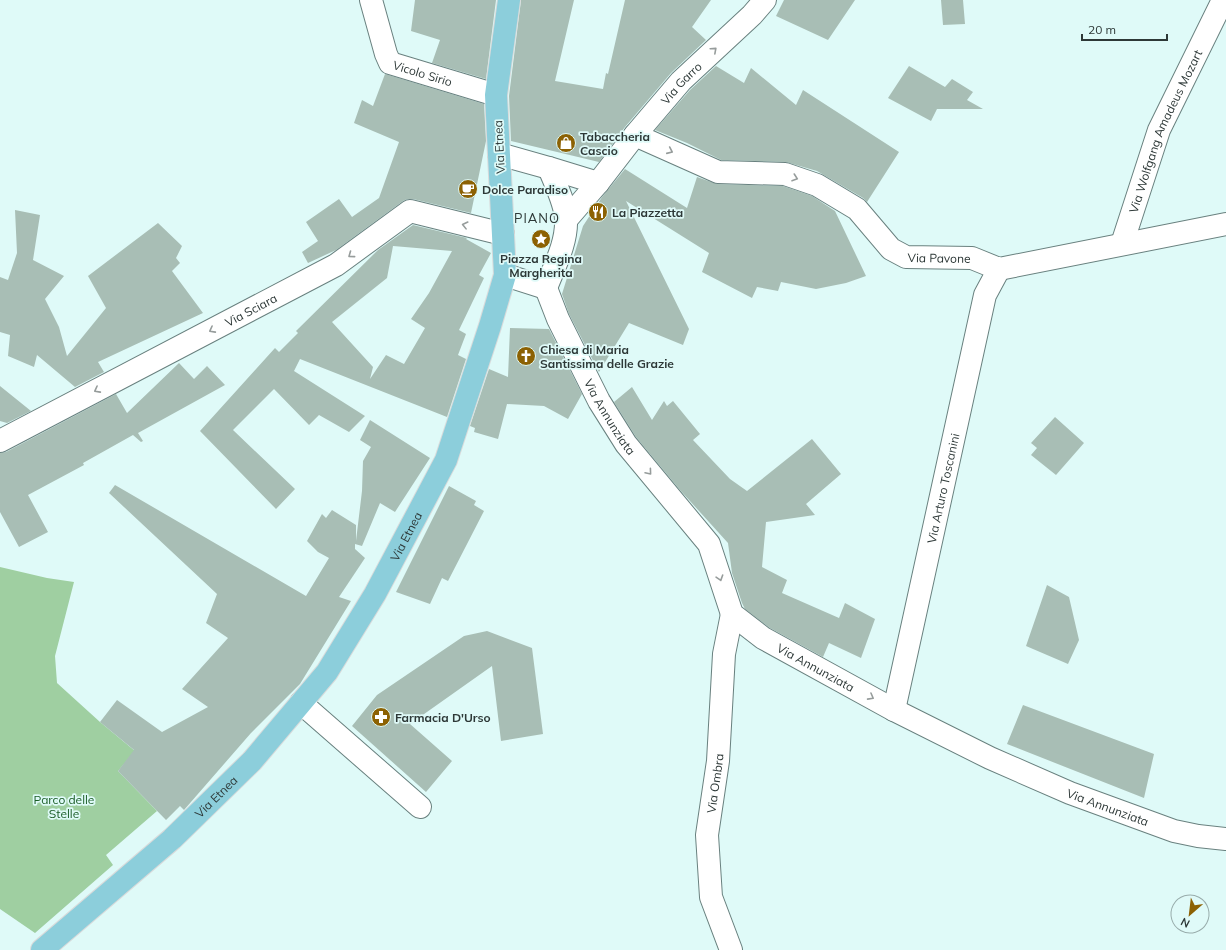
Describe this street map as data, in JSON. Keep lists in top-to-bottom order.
{
  "streets": {
    "main road": ["Via Etnea"],
    "street": [
      "Vicolo Sirio",
      "Via Garro",
      "Via Wolfgang Amadeus Mozart",
      "Via Pavone",
      "Via Sciara",
      "Via Annunziata",
      "Via Arturo Toscanini",
      "Via Ombra"
    ]
  },
  "crossings": [
    ["Vicolo Sirio", "Via Etnea"],
    ["Via Garro", "Via Pavone"],
    ["Via Etnea", "Via Sciara"],
    ["Via Pavone", "Via Arturo Toscanini"],
    ["Via Annunziata", "Via Arturo Toscanini"],
    ["Via Annunziata", "Via Ombra"]
  ],
  "one_way": [
    "Via Garro",
    "Via Pavone",
    "Via Sciara",
    "Via Annunziata"
  ],
  "districts": ["PIANO"],
  "parks": ["Parco delle Stelle"],
  "places": {
    "shop": ["Tabaccheria Cascio"],
    "cafe": ["Dolce Paradiso"],
    "restaurant": ["La Piazzetta"],
    "place": ["Piazza Regina Margherita"],
    "church": ["Chiesa di Maria Santissima delle Grazie"],
    "pharmacy": ["Farmacia D'Urso"]
  },
  "scale_bar": "20 m",
  "north": "bottom left"
}
